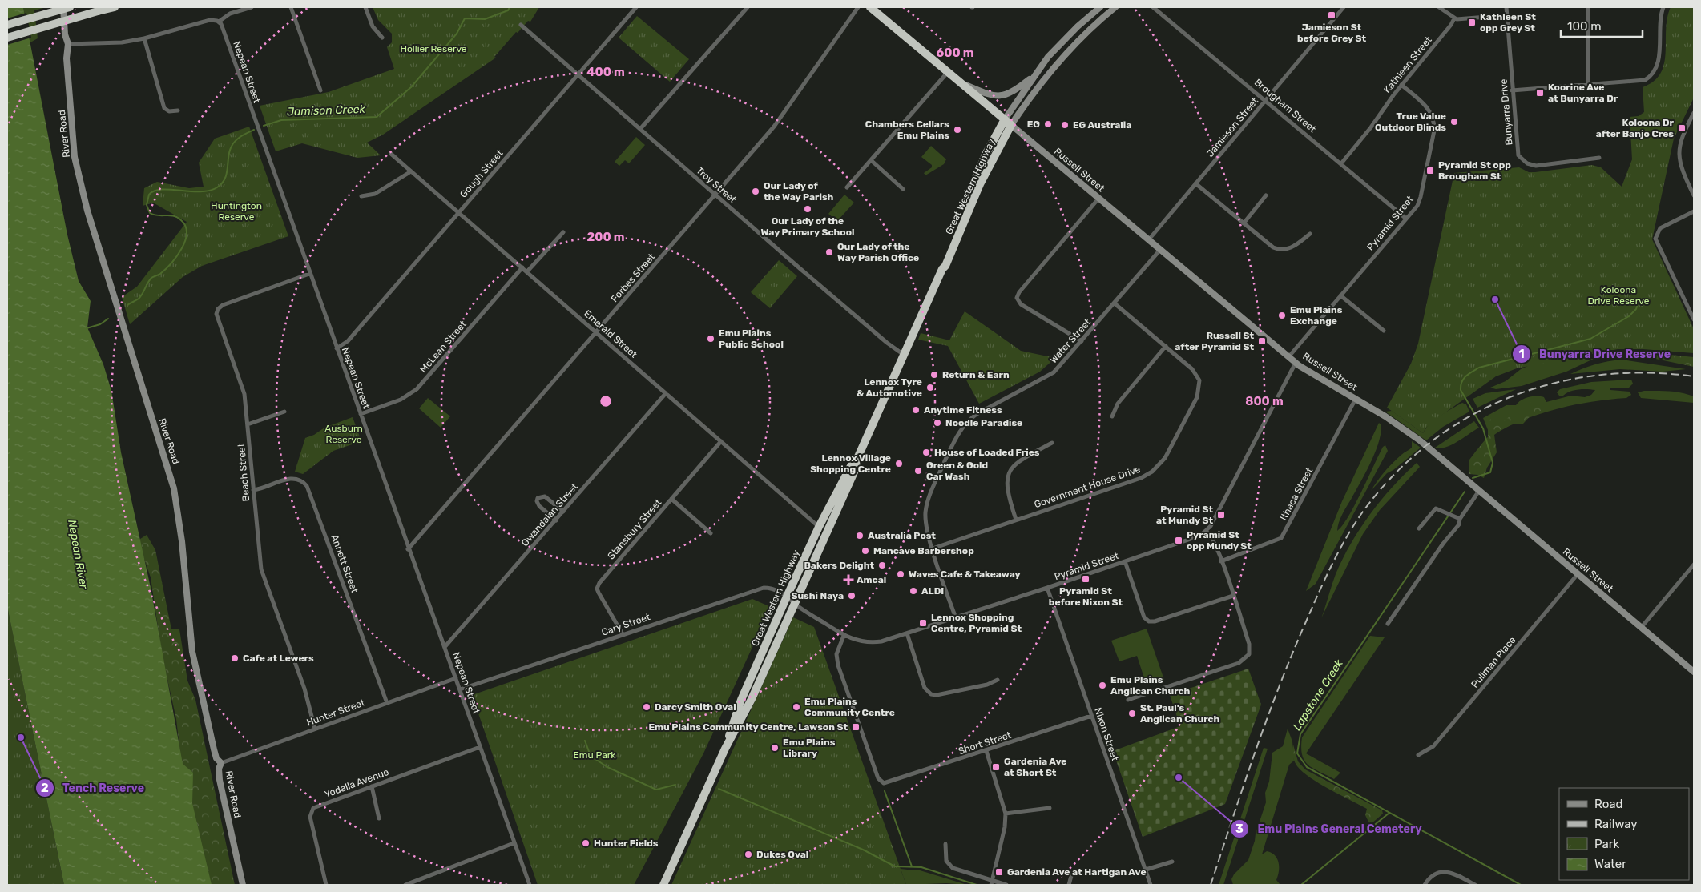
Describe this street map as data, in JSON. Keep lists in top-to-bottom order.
{
  "streets": {
    "highway": ["Russell Street", "Great Western Highway"],
    "main road": ["River Road"],
    "street": [
      "Kathleen Street",
      "Nepean Street",
      "Brougham Street",
      "Bunyarra Drive",
      "Jamieson Street",
      "Gough Street",
      "Troy Street",
      "Pyramid Street",
      "Forbes Street",
      "Emerald Street",
      "Water Street",
      "McLean Street",
      "Beach Street",
      "Government House Drive",
      "Ithaca Street",
      "Gwandalan Street",
      "Stansbury Street",
      "Annett Street",
      "Cary Street",
      "Pullman Place",
      "Hunter Street",
      "Nixon Street",
      "Short Street",
      "Yodalla Avenue"
    ]
  },
  "crossings": [
    ["Kathleen Street", "Brougham Street"],
    ["Kathleen Street", "Pyramid Street"],
    ["Nepean Street", "Gough Street"],
    ["Nepean Street", "Forbes Street"],
    ["Nepean Street", "McLean Street"],
    ["Nepean Street", "Beach Street"],
    ["Nepean Street", "Gwandalan Street"],
    ["Nepean Street", "Cary Street"],
    ["Nepean Street", "Hunter Street"],
    ["Nepean Street", "Yodalla Avenue"],
    ["Brougham Street", "Jamieson Street"],
    ["Brougham Street", "Pyramid Street"],
    ["Jamieson Street", "Russell Street"],
    ["River Road", "Hunter Street"],
    ["Russell Street", "Great Western Highway"],
    ["Russell Street", "Pyramid Street"],
    ["Russell Street", "Water Street"],
    ["Russell Street", "Ithaca Street"],
    ["Russell Street", "Pullman Place"],
    ["Gough Street", "Troy Street"],
    ["Gough Street", "Emerald Street"],
    ["Troy Street", "Great Western Highway"],
    ["Troy Street", "Forbes Street"],
    ["Great Western Highway", "Pyramid Street"],
    ["Great Western Highway", "Emerald Street"],
    ["Great Western Highway", "Cary Street"],
    ["Pyramid Street", "Water Street"],
    ["Pyramid Street", "Cary Street"],
    ["Pyramid Street", "Nixon Street"],
    ["Pyramid Street", "Short Street"],
    ["Forbes Street", "Emerald Street"],
    ["Emerald Street", "McLean Street"],
    ["Emerald Street", "Gwandalan Street"],
    ["Emerald Street", "Stansbury Street"],
    ["Water Street", "Government House Drive"],
    ["Beach Street", "Annett Street"],
    ["Beach Street", "Hunter Street"],
    ["Stansbury Street", "Cary Street"],
    ["Annett Street", "Hunter Street"],
    ["Nixon Street", "Short Street"]
  ],
  "water": ["Jamison Creek", "Nepean River", "Lapstone Creek"],
  "parks": [
    "Hollier Reserve",
    "Huntington Reserve",
    "Koloona Drive Reserve",
    "Ausburn Reserve",
    "Emu Park"
  ],
  "places": {
    "transit": [
      "Jamieson St before Grey St",
      "Kathleen St opp Grey St",
      "Koorine Ave at Bunyarra Dr",
      "Koloona Dr after Banjo Cres",
      "Pyramid St opp Brougham St",
      "Russell St after Pyramid St",
      "Pyramid St at Mundy St",
      "Pyramid St opp Mundy St",
      "Pyramid St before Nixon St",
      "Lennox Shopping Centre, Pyramid St",
      "Emu Plains Community Centre, Lawson St",
      "Gardenia Ave at Short St",
      "Gardenia Ave at Hartigan Ave"
    ],
    "other": [
      "True Value Outdoor Blinds",
      "EG",
      "EG Australia",
      "Chambers Cellars Emu Plains",
      "Our Lady of the Way Parish",
      "Our Lady of the Way Primary School",
      "Our Lady of the Way Parish Office",
      "Bunyarra Drive Reserve",
      "Emu Plains Exchange",
      "Emu Plains Public School",
      "Return & Earn",
      "Lennox Tyre & Automotive",
      "Anytime Fitness",
      "Noodle Paradise",
      "House of Loaded Fries",
      "Lennox Village Shopping Centre",
      "Green & Gold Car Wash",
      "Australia Post",
      "Mancave Barbershop",
      "Bakers Delight",
      "Waves Cafe & Takeaway",
      "ALDI",
      "Sushi Naya",
      "Cafe at Lewers",
      "Emu Plains Anglican Church",
      "Darcy Smith Oval",
      "Emu Plains Community Centre",
      "St. Paul's Anglican Church",
      "Tench Reserve",
      "Emu Plains Library",
      "Emu Plains General Cemetery",
      "Hunter Fields",
      "Dukes Oval"
    ],
    "health": ["Amcal"]
  },
  "legend": [
    "Road",
    "Railway",
    "Park",
    "Water"
  ],
  "scale_bar": "100 m",
  "rings": [
    "600 m",
    "400 m",
    "200 m",
    "800 m"
  ]
}
